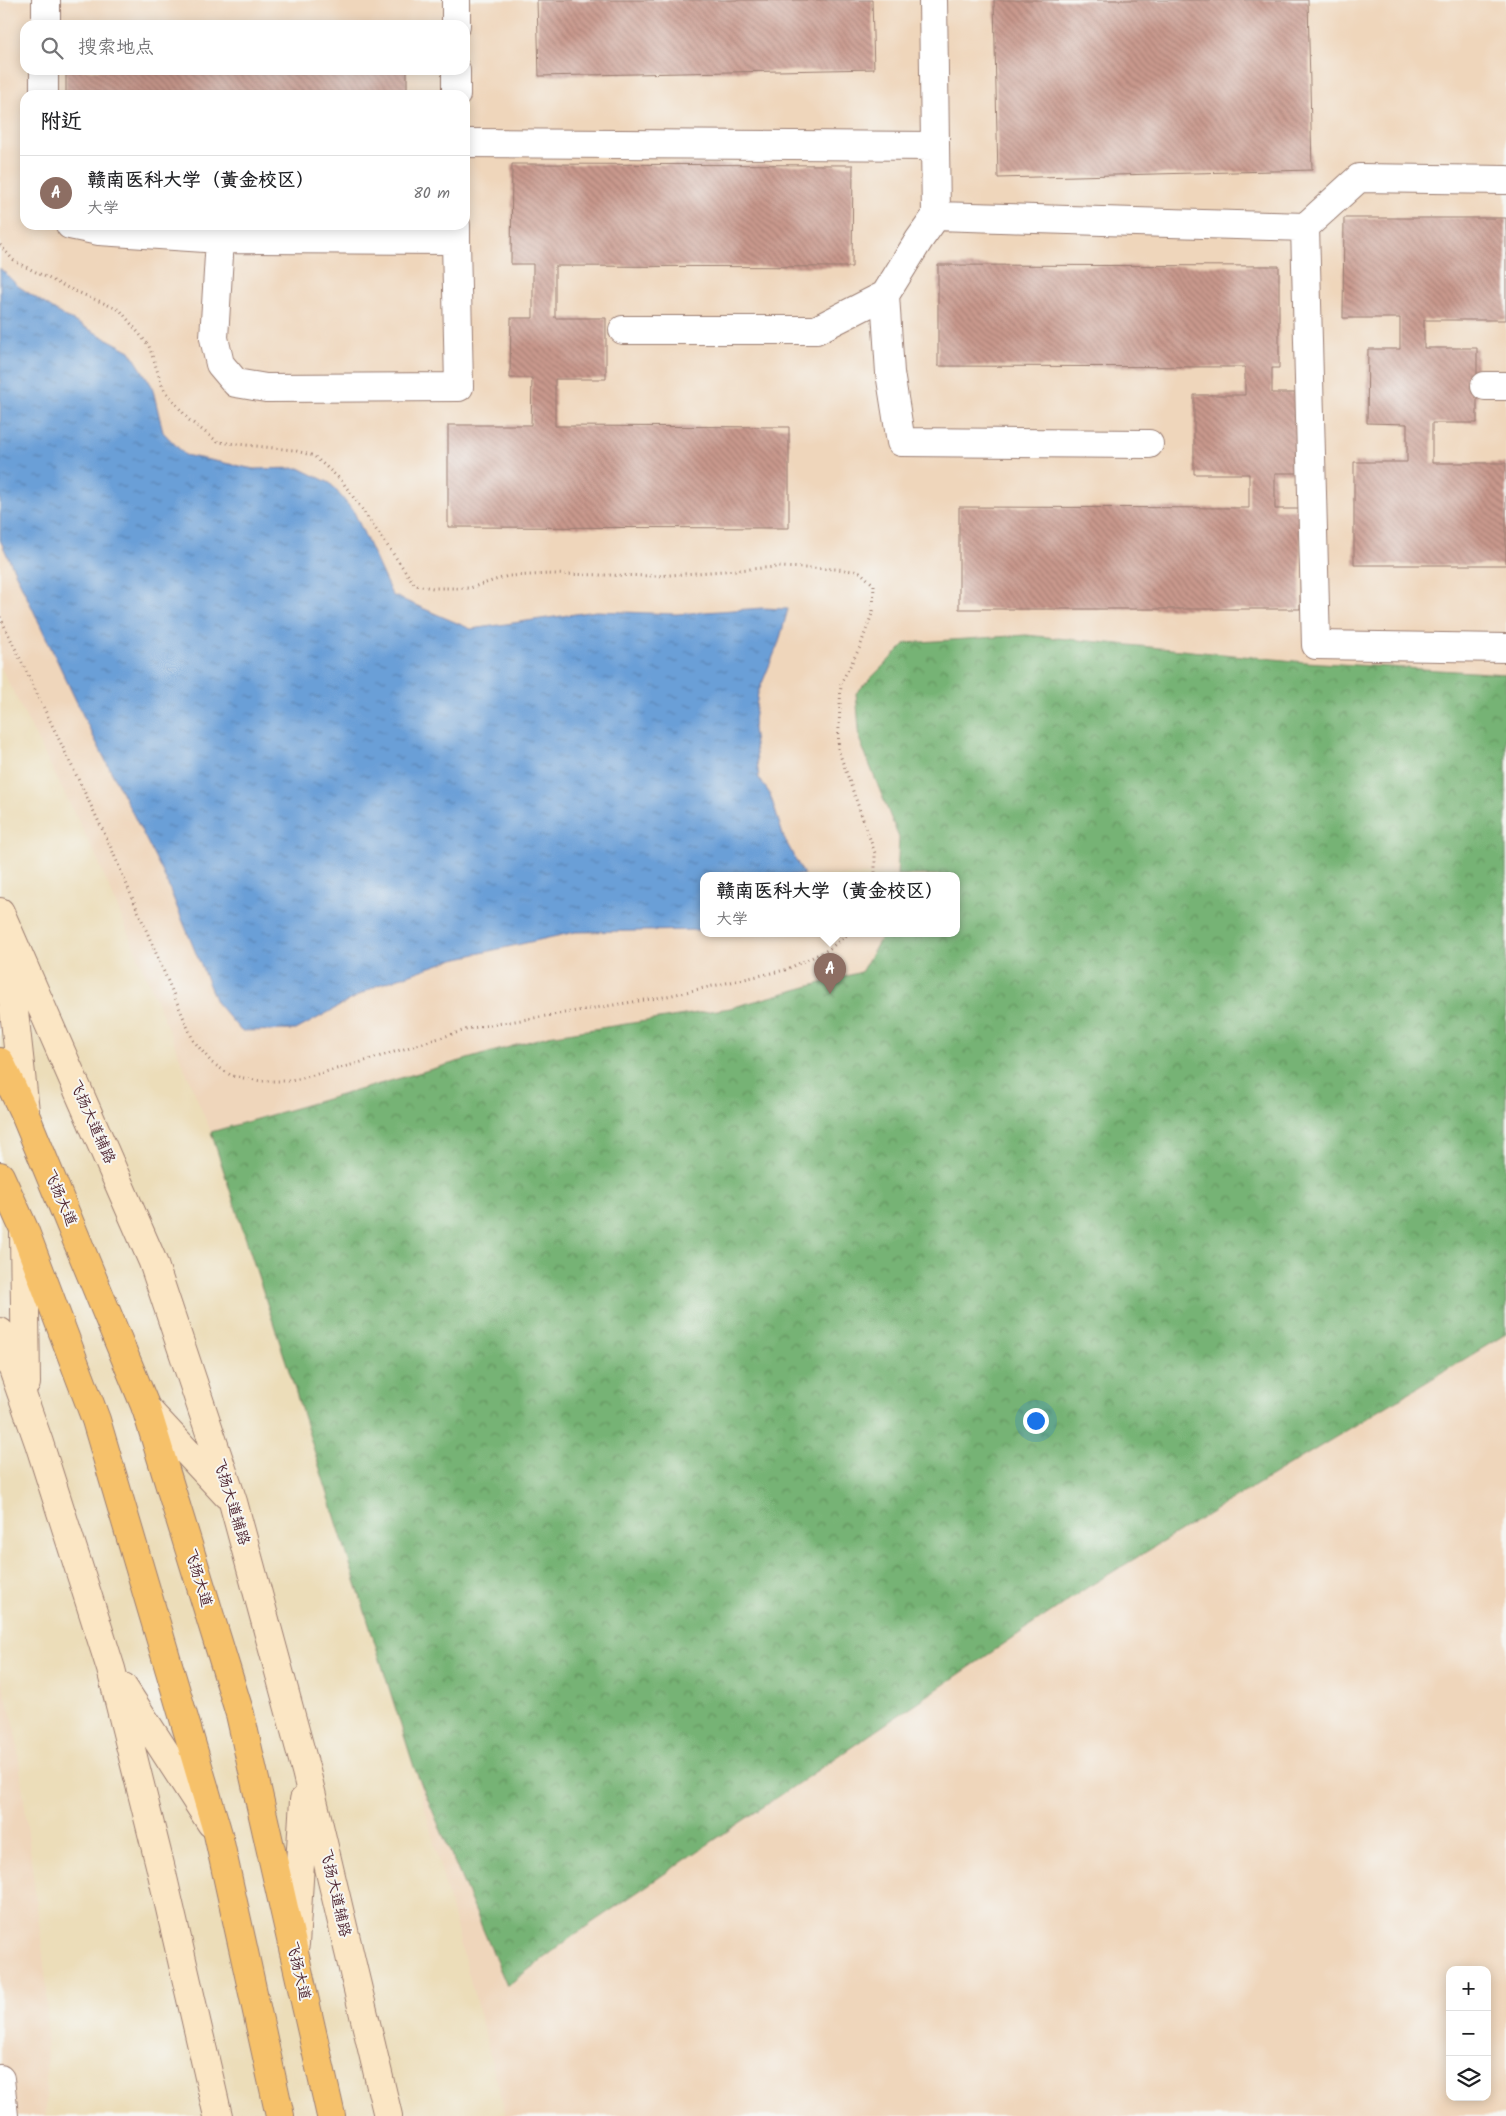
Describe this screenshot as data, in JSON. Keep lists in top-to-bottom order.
{
  "streets": {
    "main road": ["飞扬大道"],
    "street": ["飞扬大道辅路"]
  },
  "page": {
    "search": "搜索地点",
    "heading": "附近",
    "list": [
      {
        "mark": "A",
        "name": "赣南医科大学（黄金校区）",
        "note": "大学",
        "value": "80 m"
      }
    ],
    "popup": ["赣南医科大学（黄金校区）", "大学"],
    "pins": "A",
    "map_buttons": ["+", "−"]
  }
}
